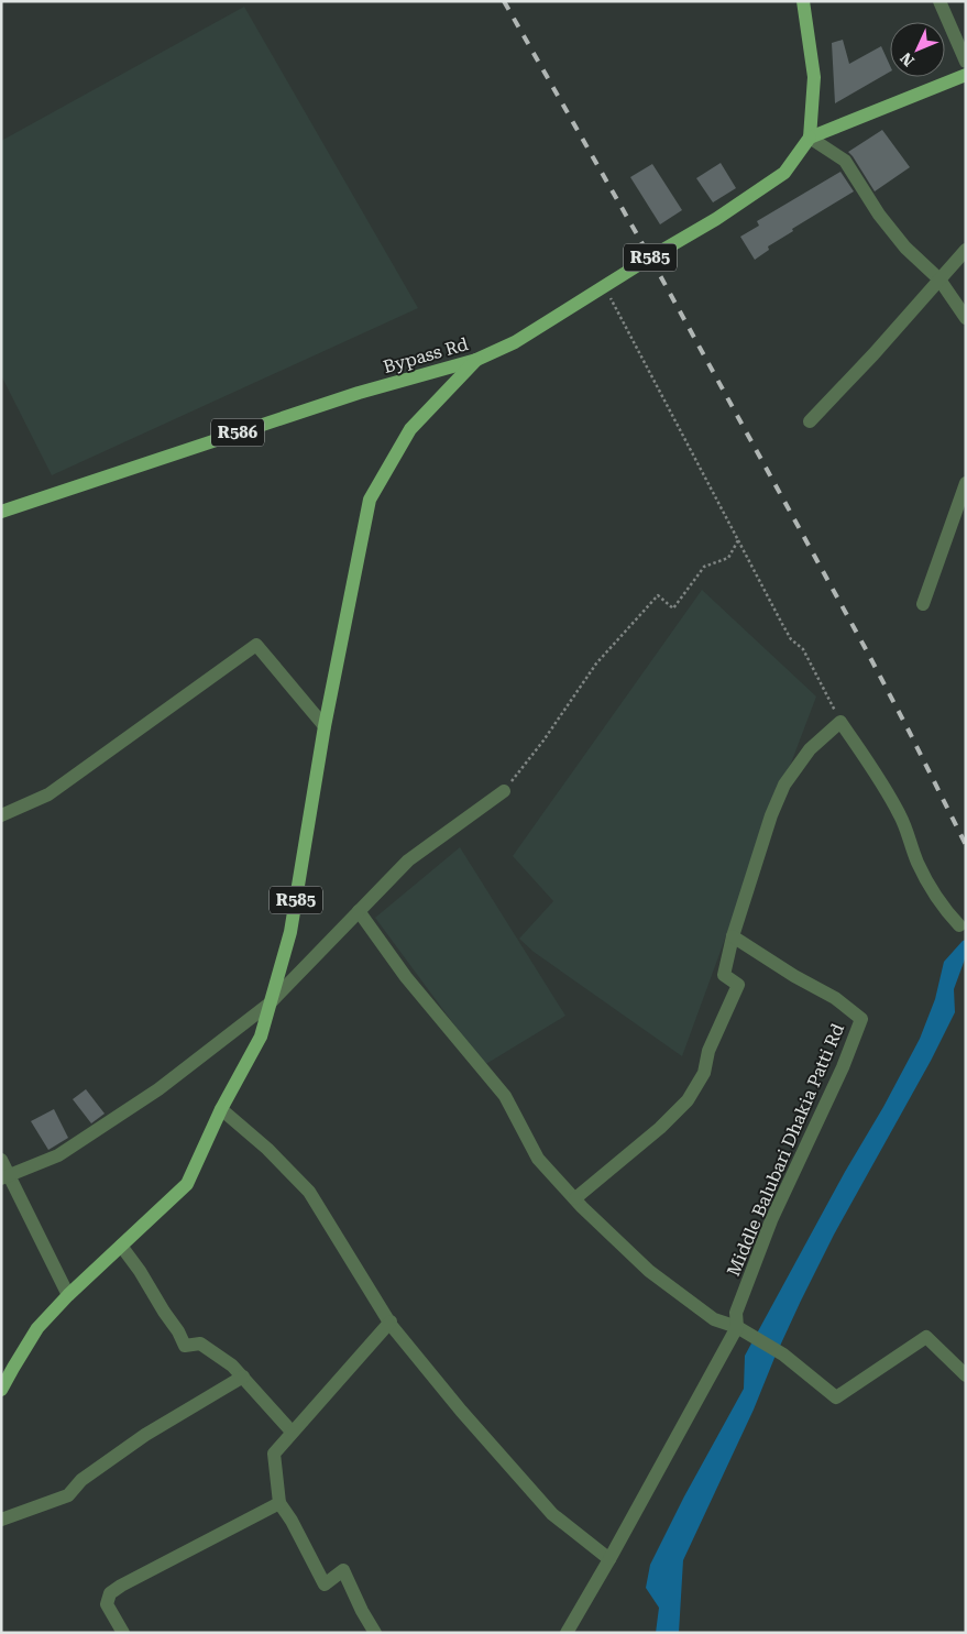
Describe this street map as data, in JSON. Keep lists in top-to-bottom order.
{
  "streets": {
    "main road": ["R585", "Bypass Rd", "R586"],
    "street": ["Middle Balubari Dhakia Patti Rd"]
  },
  "crossings": [
    ["R585", "Bypass Rd"]
  ],
  "north": "bottom left"
}
